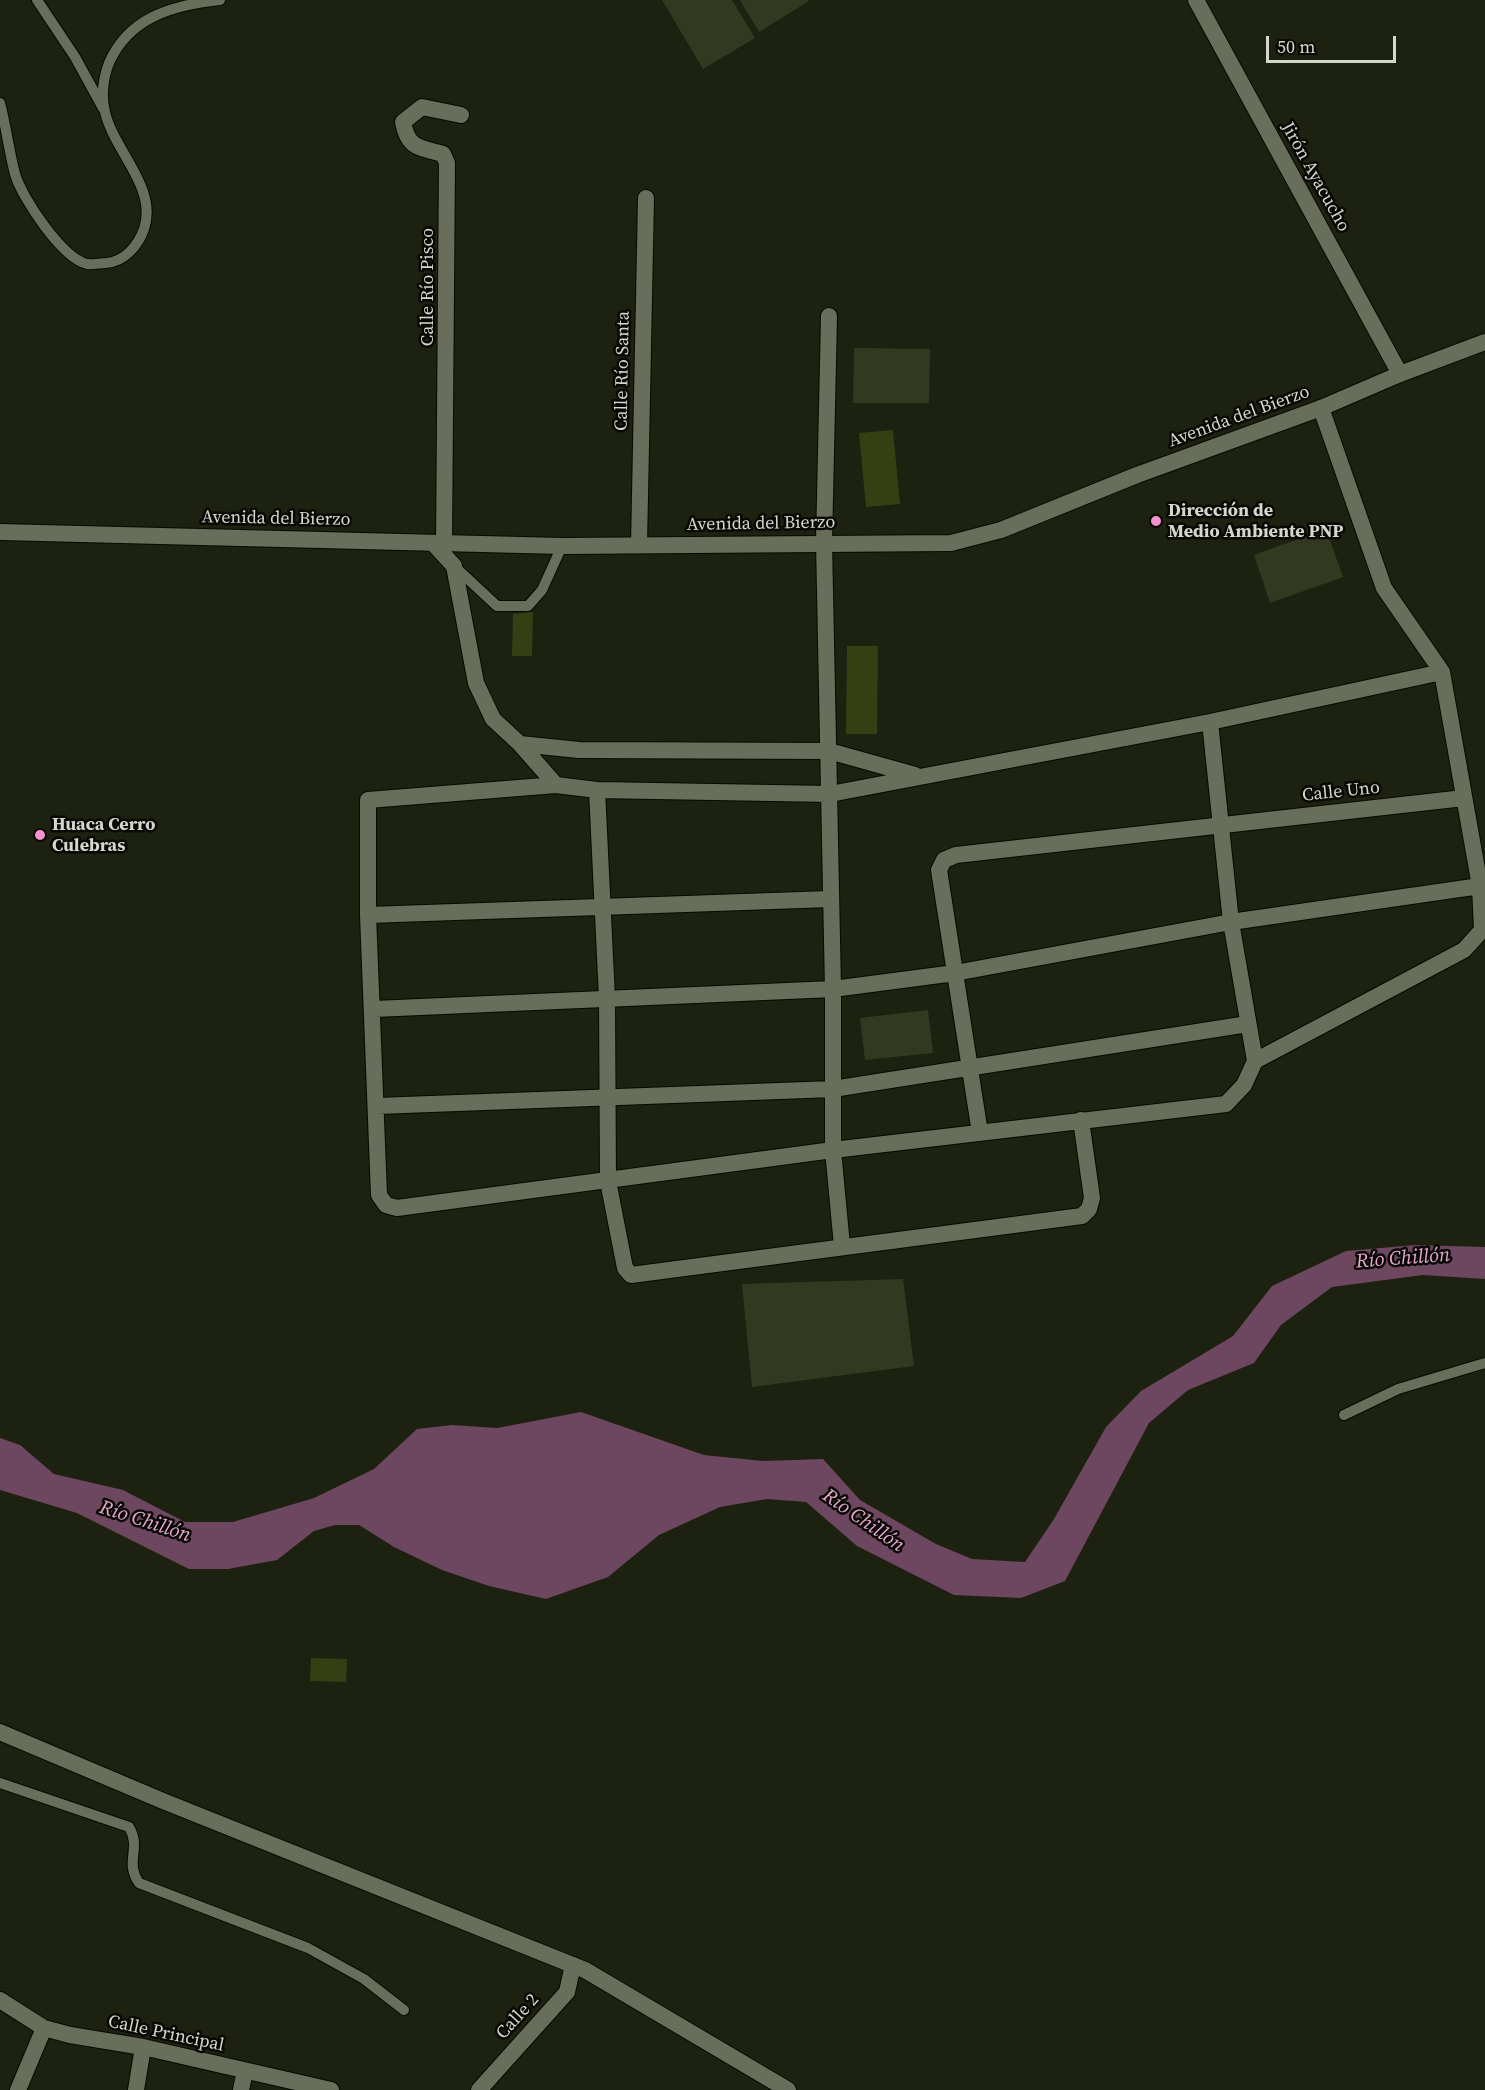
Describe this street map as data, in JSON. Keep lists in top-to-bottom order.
{
  "streets": {
    "street": [
      "Jirón Ayacucho",
      "Calle Río Pisco",
      "Calle Río Santa",
      "Avenida del Bierzo",
      "Calle Uno",
      "Calle 2",
      "Calle Principal"
    ]
  },
  "crossings": [
    ["Jirón Ayacucho", "Avenida del Bierzo"],
    ["Calle Río Pisco", "Avenida del Bierzo"],
    ["Calle Río Santa", "Avenida del Bierzo"]
  ],
  "water": ["Río Chillón"],
  "places": ["Dirección de Medio Ambiente PNP", "Huaca Cerro Culebras"],
  "scale_bar": "50 m"
}
